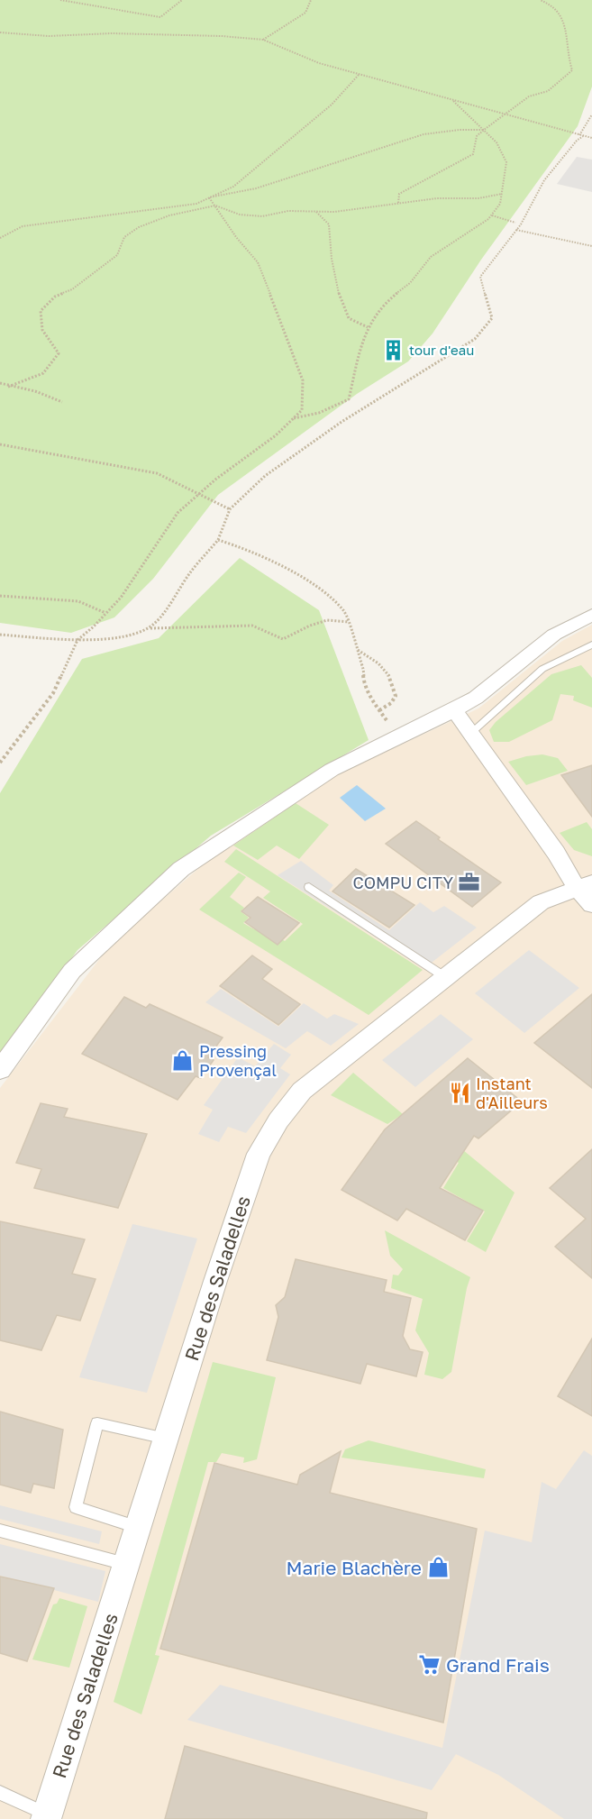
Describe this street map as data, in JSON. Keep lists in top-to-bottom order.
{
  "streets": {
    "street": ["Rue des Saladelles"]
  },
  "places": {
    "building": ["tour d'eau"],
    "office": ["COMPU CITY"],
    "shop": ["Pressing Provençal", "Marie Blachère"],
    "restaurant": ["Instant d'Ailleurs"],
    "supermarket": ["Grand Frais"]
  }
}
